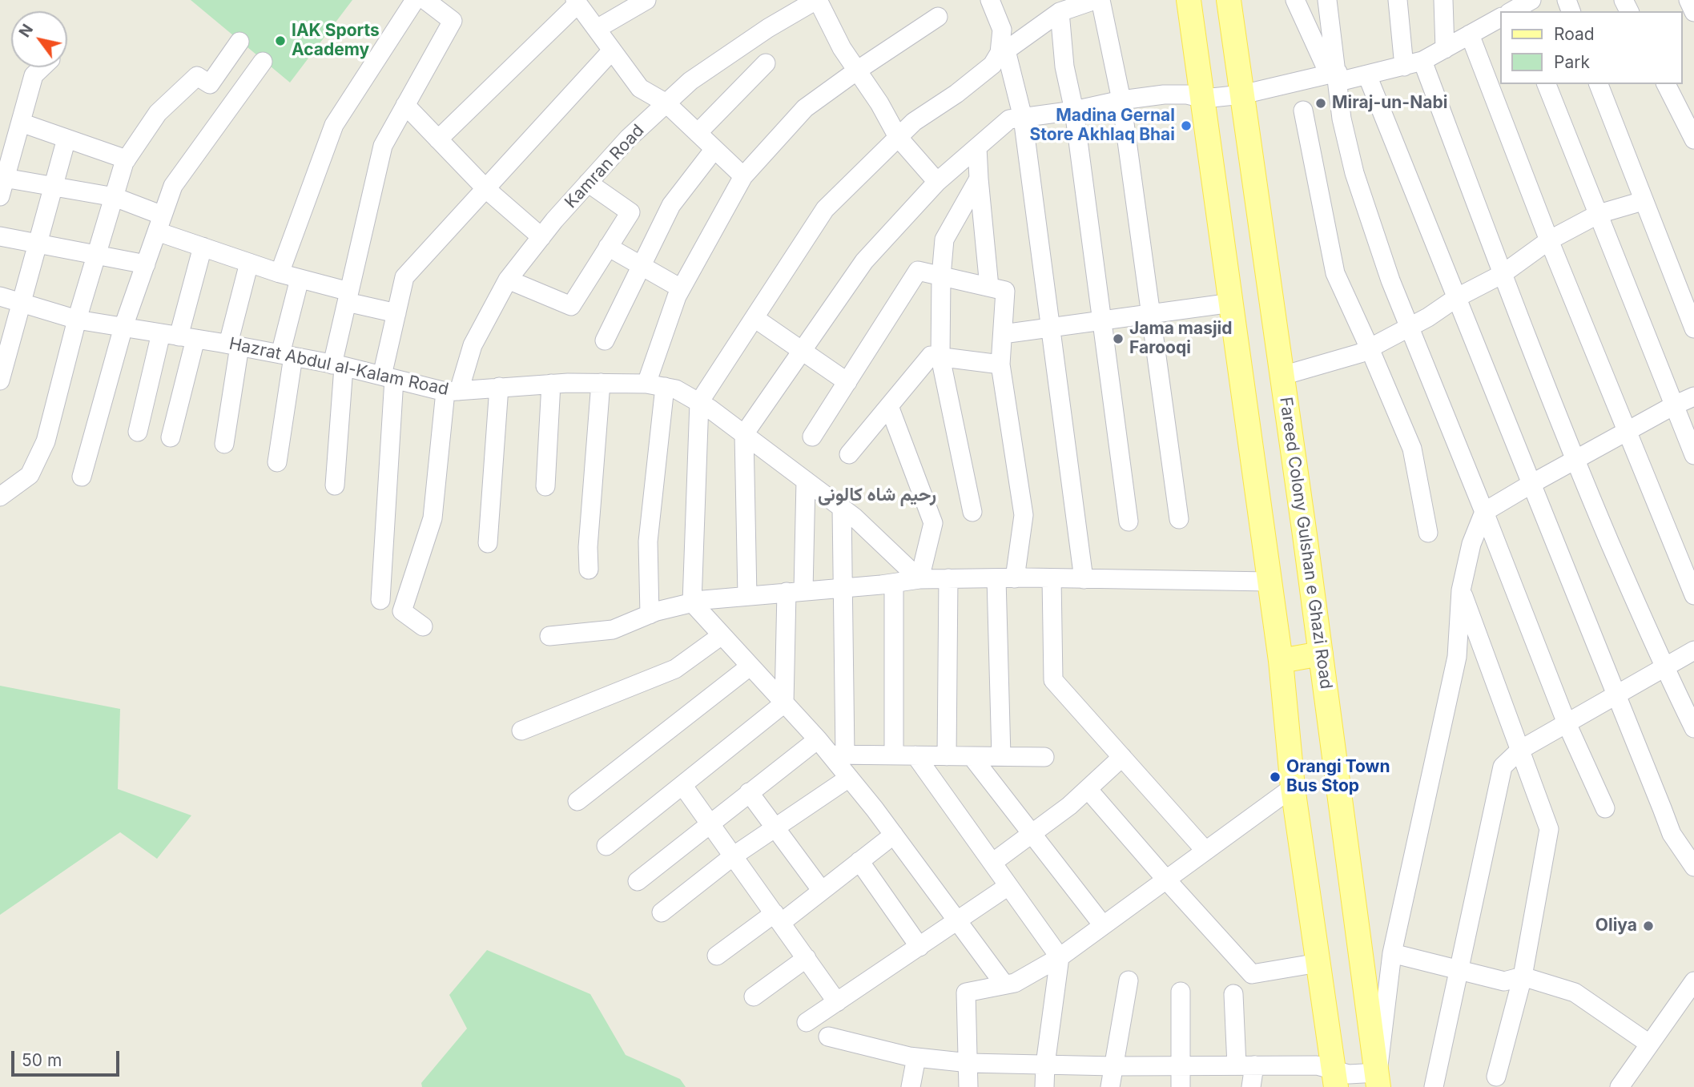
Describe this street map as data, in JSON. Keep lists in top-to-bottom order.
{
  "streets": {
    "main road": ["Fareed Colony Gulshan e Ghazi Road"],
    "street": ["Kamran Road", "Hazrat Abdul al-Kalam Road"]
  },
  "crossings": [
    ["Kamran Road", "Hazrat Abdul al-Kalam Road"]
  ],
  "districts": ["رحیم شاہ کالونی"],
  "places": [
    "IAK Sports Academy",
    "Miraj-un-Nabi",
    "Madina Gernal Store Akhlaq Bhai",
    "Jama masjid Farooqi",
    "Orangi Town Bus Stop",
    "Oliya"
  ],
  "legend": ["Road", "Park"],
  "scale_bar": "50 m",
  "north": "top left"
}
